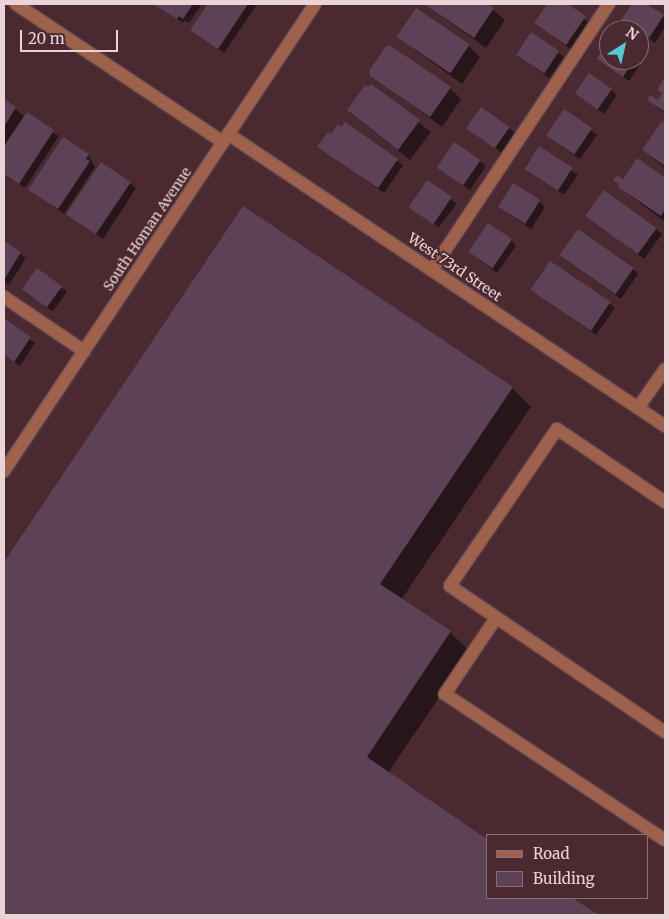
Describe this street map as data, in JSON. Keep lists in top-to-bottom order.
{
  "streets": {
    "street": ["South Homan Avenue", "West 73rd Street"]
  },
  "crossings": [
    ["South Homan Avenue", "West 73rd Street"]
  ],
  "legend": ["Road", "Building"],
  "scale_bar": "20 m",
  "north": "top right"
}
